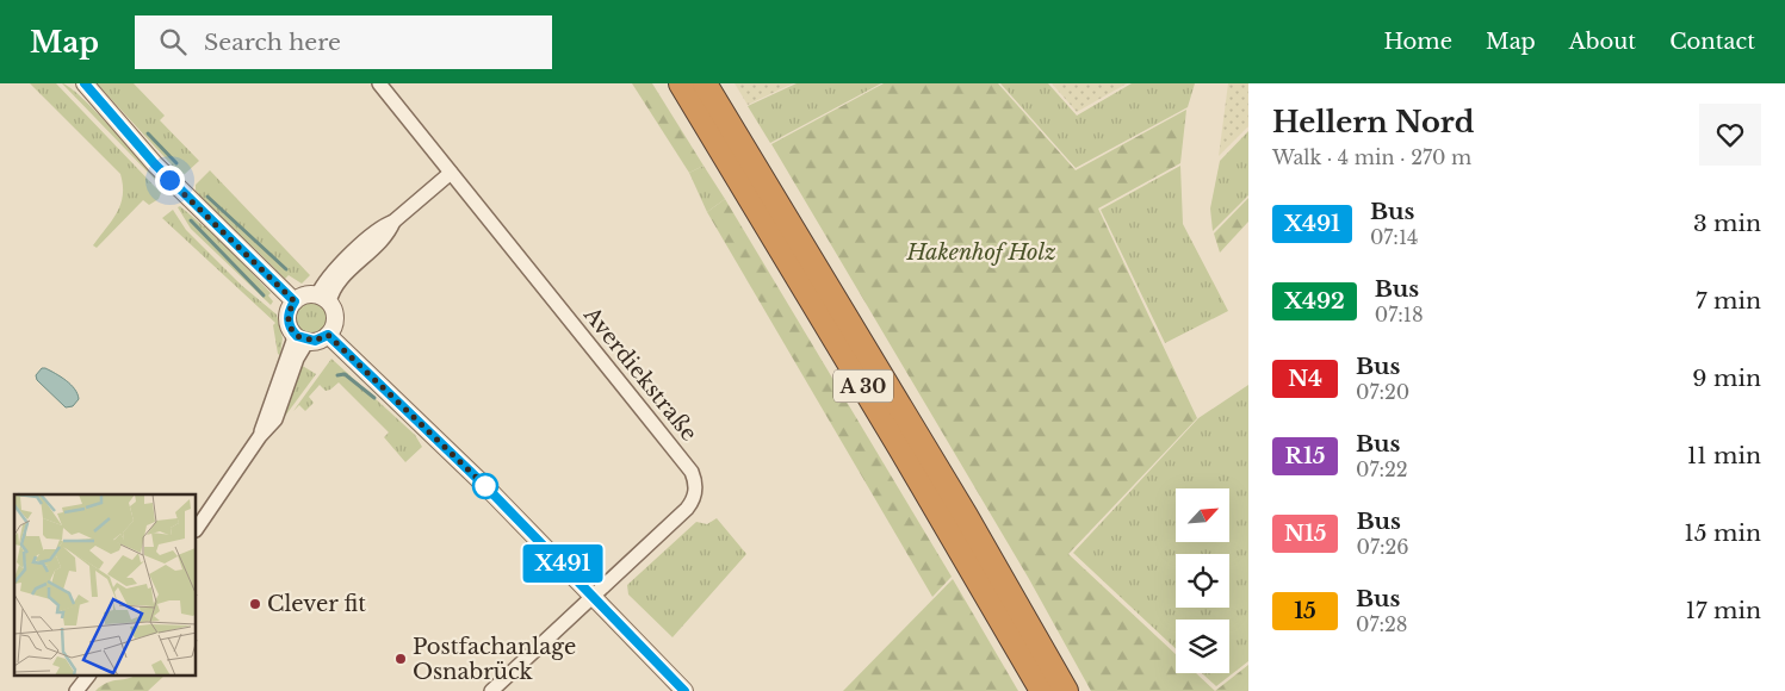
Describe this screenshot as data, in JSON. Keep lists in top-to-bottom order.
{
  "streets": {
    "highway": ["A 30"],
    "street": ["Averdiekstraße"]
  },
  "parks": ["Hakenhof Holz"],
  "places": ["Clever fit", "Postfachanlage Osnabrück"],
  "lines": ["bus line X491"],
  "north": "top right",
  "page": {
    "header": "Map",
    "search": "Search here",
    "nav": [
      "Home",
      "Map",
      "About",
      "Contact"
    ],
    "on_map": "X491",
    "heading": ["Hellern Nord", "Walk · 4 min · 270 m"],
    "list": [
      {
        "mark": "X491",
        "name": "Bus",
        "note": "07:14",
        "value": "3 min"
      },
      {
        "mark": "X492",
        "name": "Bus",
        "note": "07:18",
        "value": "7 min"
      },
      {
        "mark": "N4",
        "name": "Bus",
        "note": "07:20",
        "value": "9 min"
      },
      {
        "mark": "R15",
        "name": "Bus",
        "note": "07:22",
        "value": "11 min"
      },
      {
        "mark": "N15",
        "name": "Bus",
        "note": "07:26",
        "value": "15 min"
      },
      {
        "mark": "15",
        "name": "Bus",
        "note": "07:28",
        "value": "17 min"
      }
    ]
  }
}
